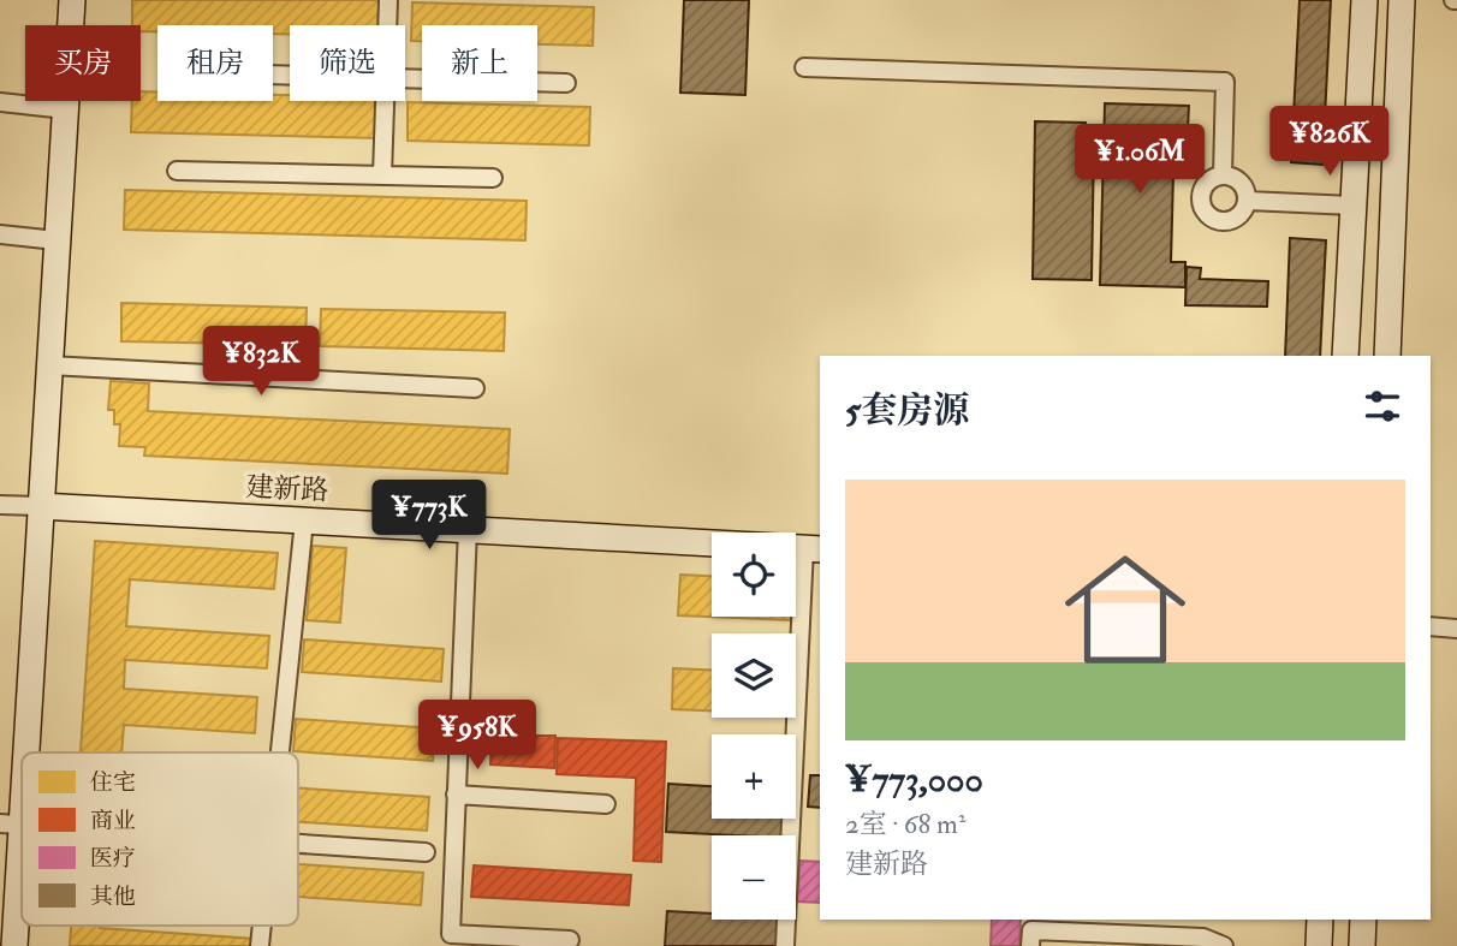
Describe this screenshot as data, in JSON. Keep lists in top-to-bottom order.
{
  "streets": {
    "street": ["建新路"]
  },
  "legend": [
    "住宅",
    "商业",
    "医疗",
    "其他"
  ],
  "page": {
    "chip": [
      "买房",
      "租房",
      "筛选",
      "新上"
    ],
    "price": [
      "¥826K",
      "¥1.06M",
      "¥832K",
      "¥773K",
      "¥958K"
    ],
    "heading": "5套房源",
    "list": [
      {
        "name": "¥773,000",
        "note": "2室 · 68 m² · 建新路"
      }
    ],
    "map_buttons": ["+", "−"]
  }
}
